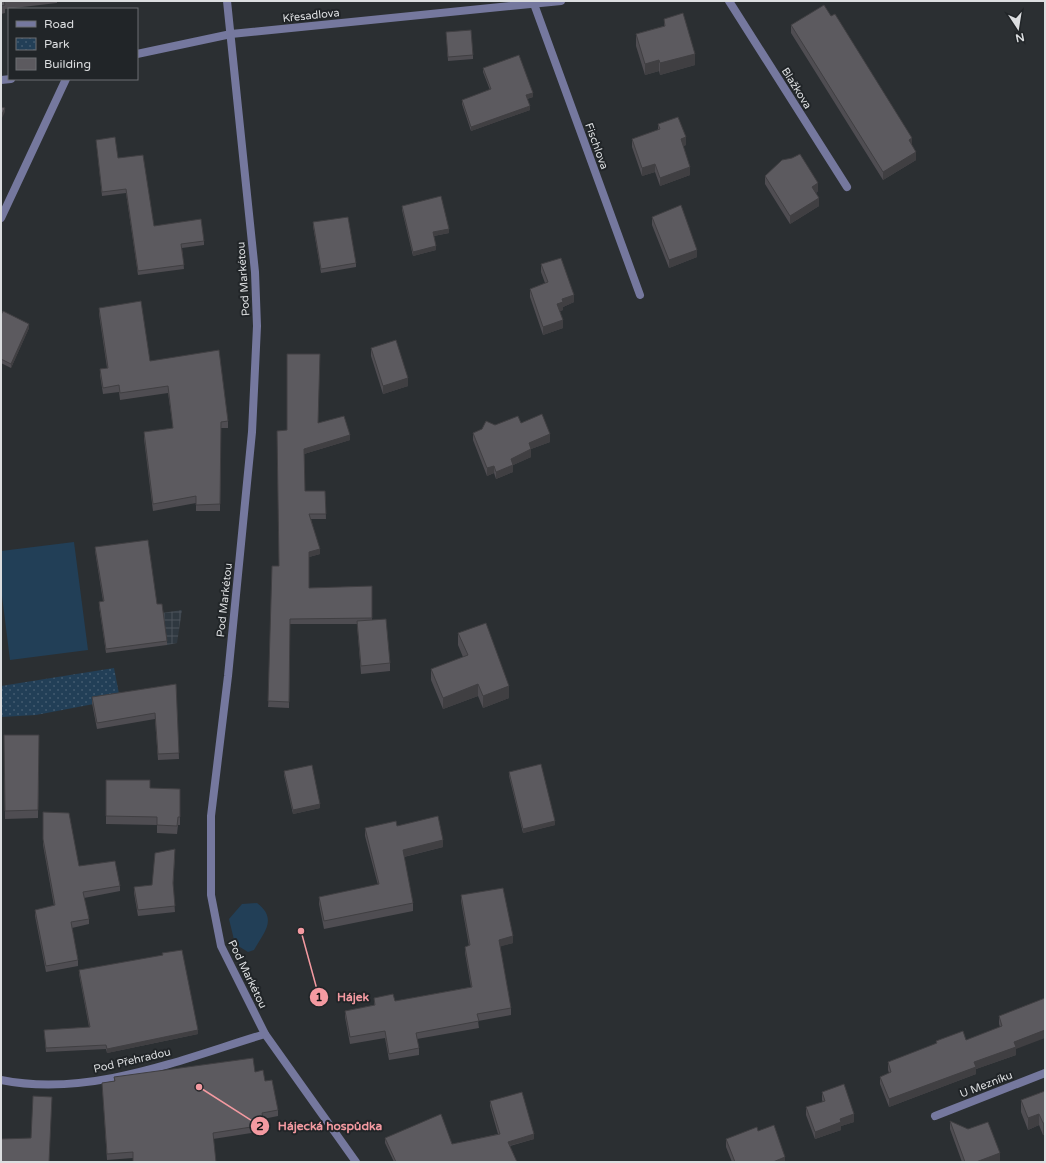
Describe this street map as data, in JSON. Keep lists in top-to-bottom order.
{
  "streets": {
    "street": [
      "Křesadlova",
      "Blažkova",
      "Fischlova",
      "Pod Markétou",
      "Pod Přehradou",
      "U Mezníku"
    ]
  },
  "crossings": [
    ["Křesadlova", "Fischlova"],
    ["Křesadlova", "Pod Markétou"],
    ["Pod Markétou", "Pod Přehradou"]
  ],
  "places": ["Hájek", "Hájecká hospůdka"],
  "legend": ["Road", "Park", "Building"],
  "north": "bottom"
}
